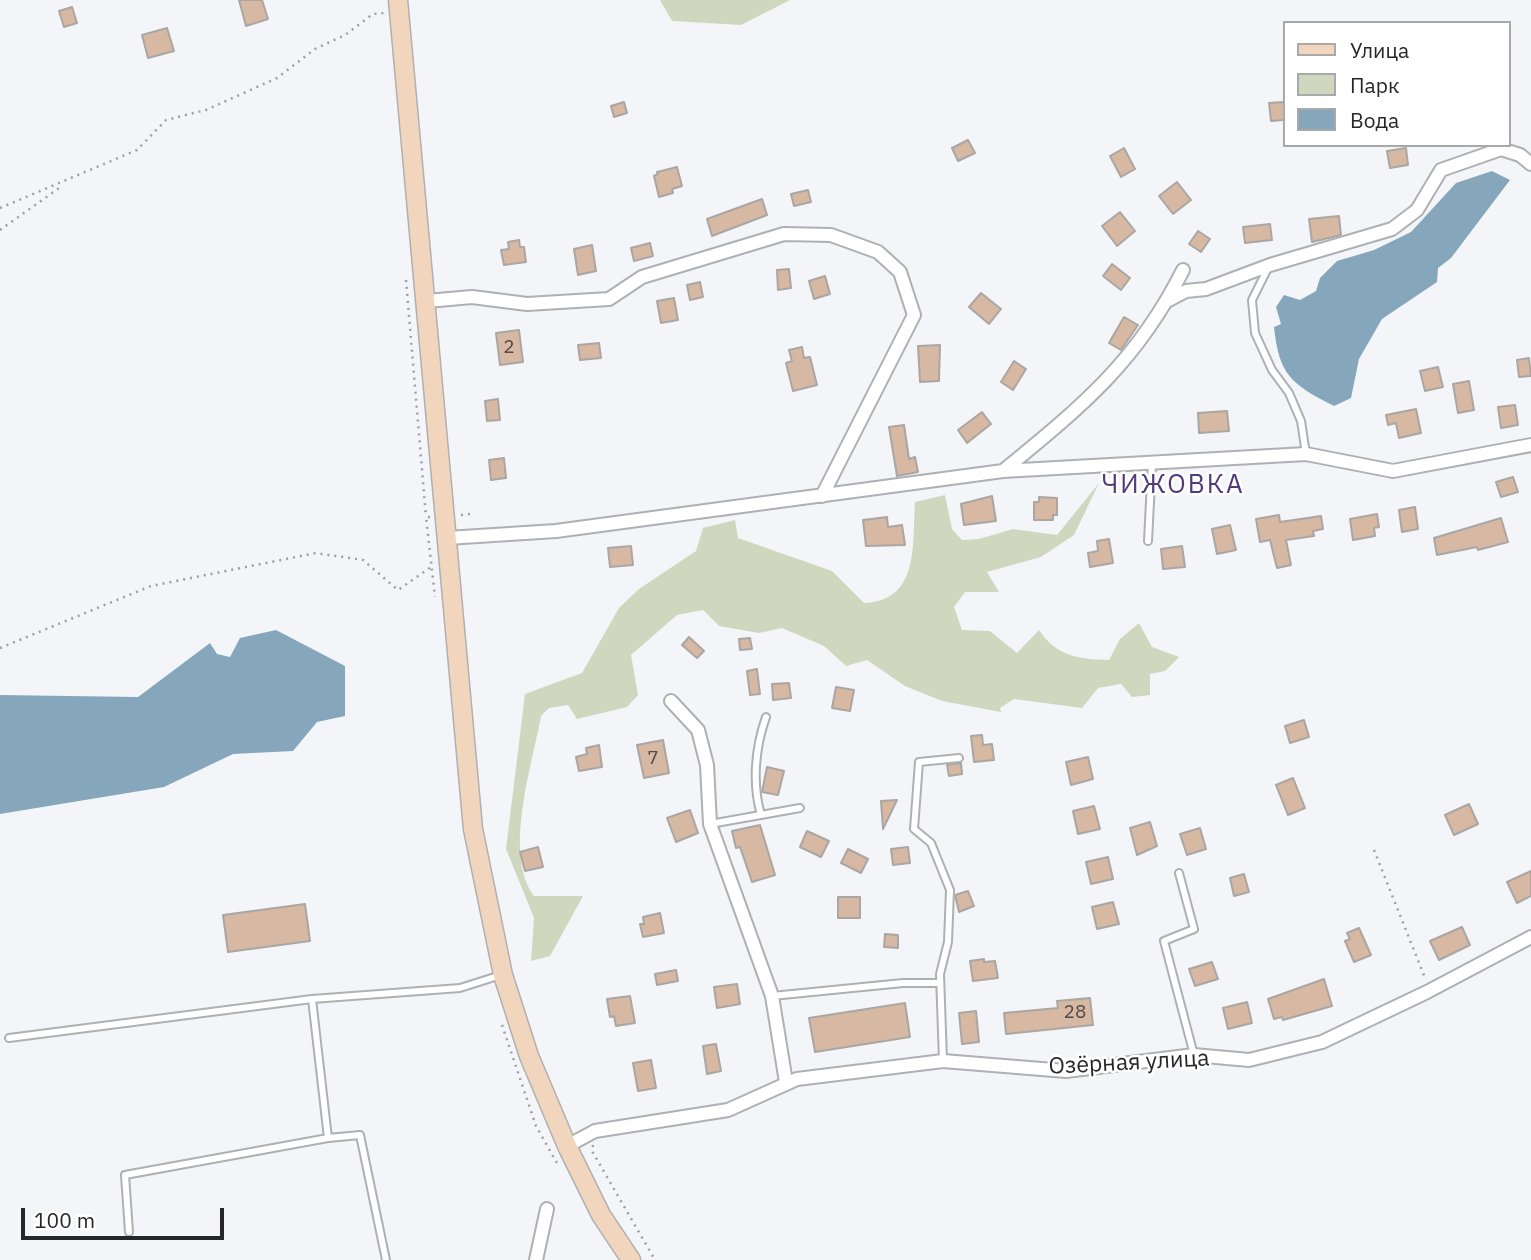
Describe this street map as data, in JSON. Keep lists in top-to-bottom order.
{
  "streets": {
    "street": ["Озёрная улица"]
  },
  "districts": ["ЧИЖОВКА"],
  "house_numbers": ["2", "7", "28"],
  "legend": ["Улица", "Парк", "Вода"],
  "scale_bar": "100 m"
}
